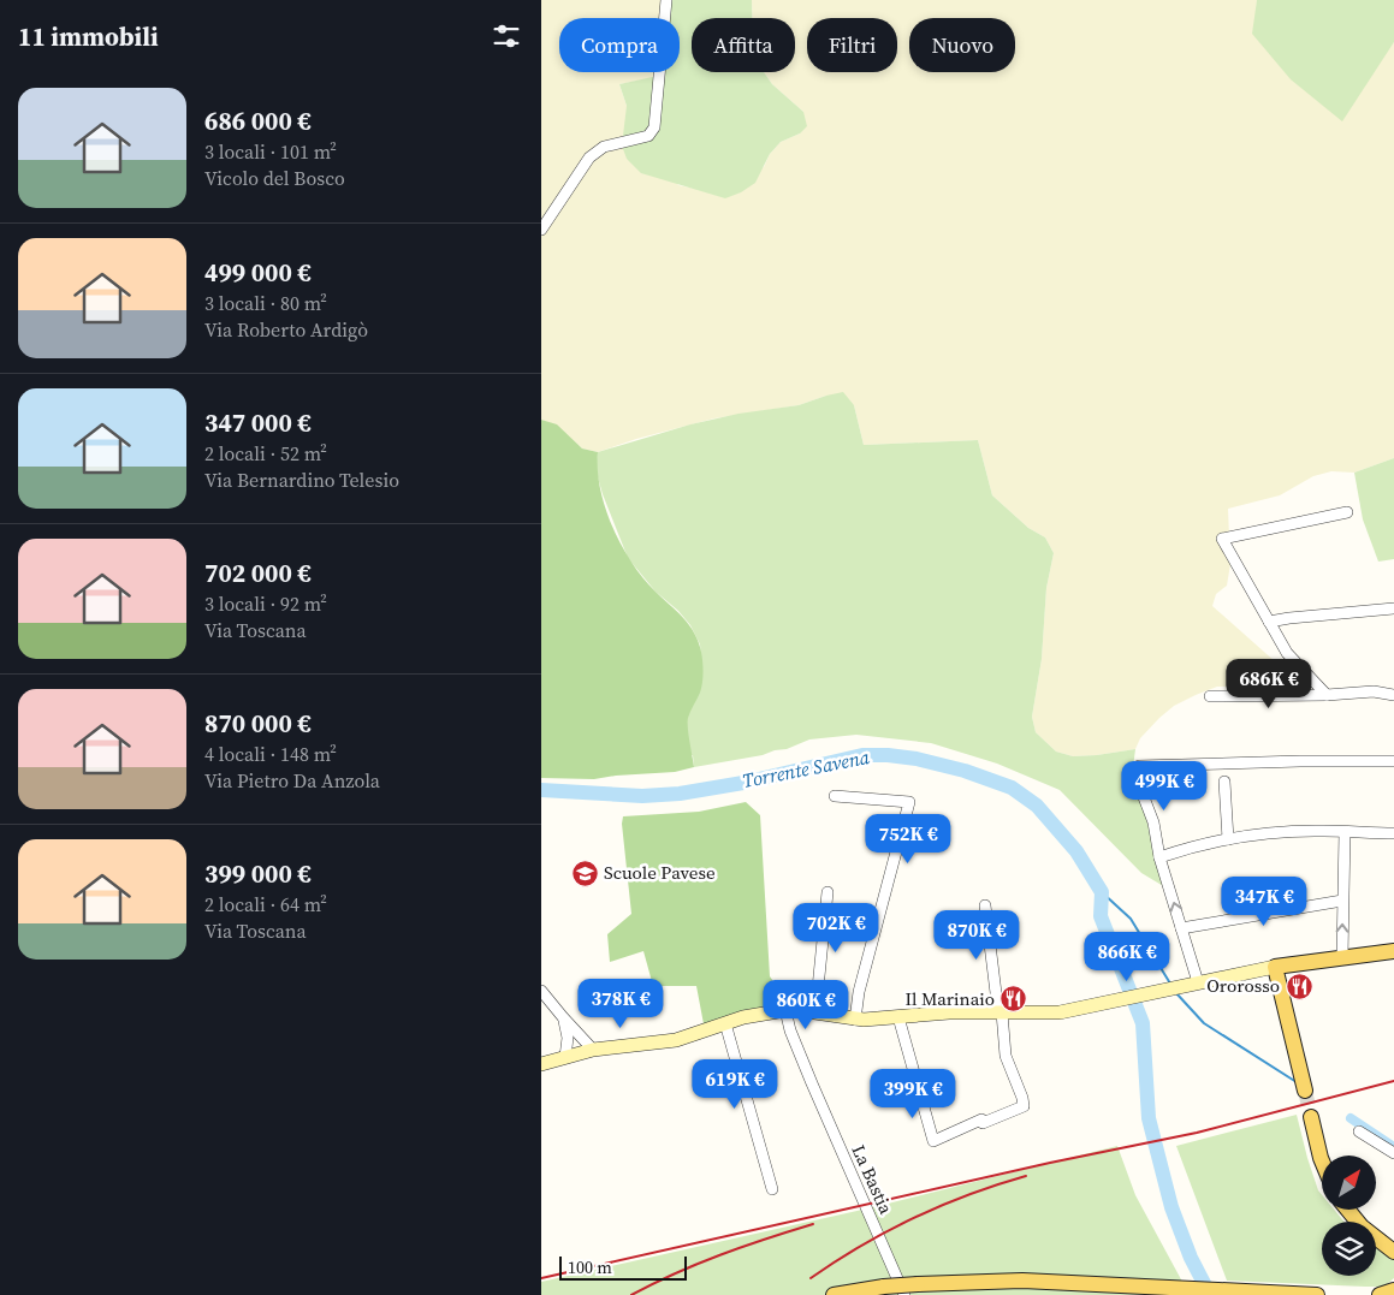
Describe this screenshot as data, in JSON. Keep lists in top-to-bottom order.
{
  "streets": {
    "street": ["La Bastia"]
  },
  "water": ["Torrente Savena"],
  "places": {
    "school or university": ["Scuole Pavese"],
    "restaurant": ["Ororosso", "Il Marinaio"]
  },
  "scale_bar": "100 m",
  "north": "top right",
  "page": {
    "heading": "11 immobili",
    "chip": [
      "Compra",
      "Affitta",
      "Filtri",
      "Nuovo"
    ],
    "list": [
      {
        "name": "686 000 €",
        "note": "3 locali · 101 m² · Vicolo del Bosco"
      },
      {
        "name": "499 000 €",
        "note": "3 locali · 80 m² · Via Roberto Ardigò"
      },
      {
        "name": "347 000 €",
        "note": "2 locali · 52 m² · Via Bernardino Telesio"
      },
      {
        "name": "702 000 €",
        "note": "3 locali · 92 m² · Via Toscana"
      },
      {
        "name": "870 000 €",
        "note": "4 locali · 148 m² · Via Pietro Da Anzola"
      },
      {
        "name": "399 000 €",
        "note": "2 locali · 64 m² · Via Toscana"
      }
    ],
    "price": [
      "686K €",
      "499K €",
      "752K €",
      "347K €",
      "702K €",
      "870K €",
      "866K €",
      "378K €",
      "860K €",
      "619K €",
      "399K €"
    ],
    "scale": "100 m"
  }
}
